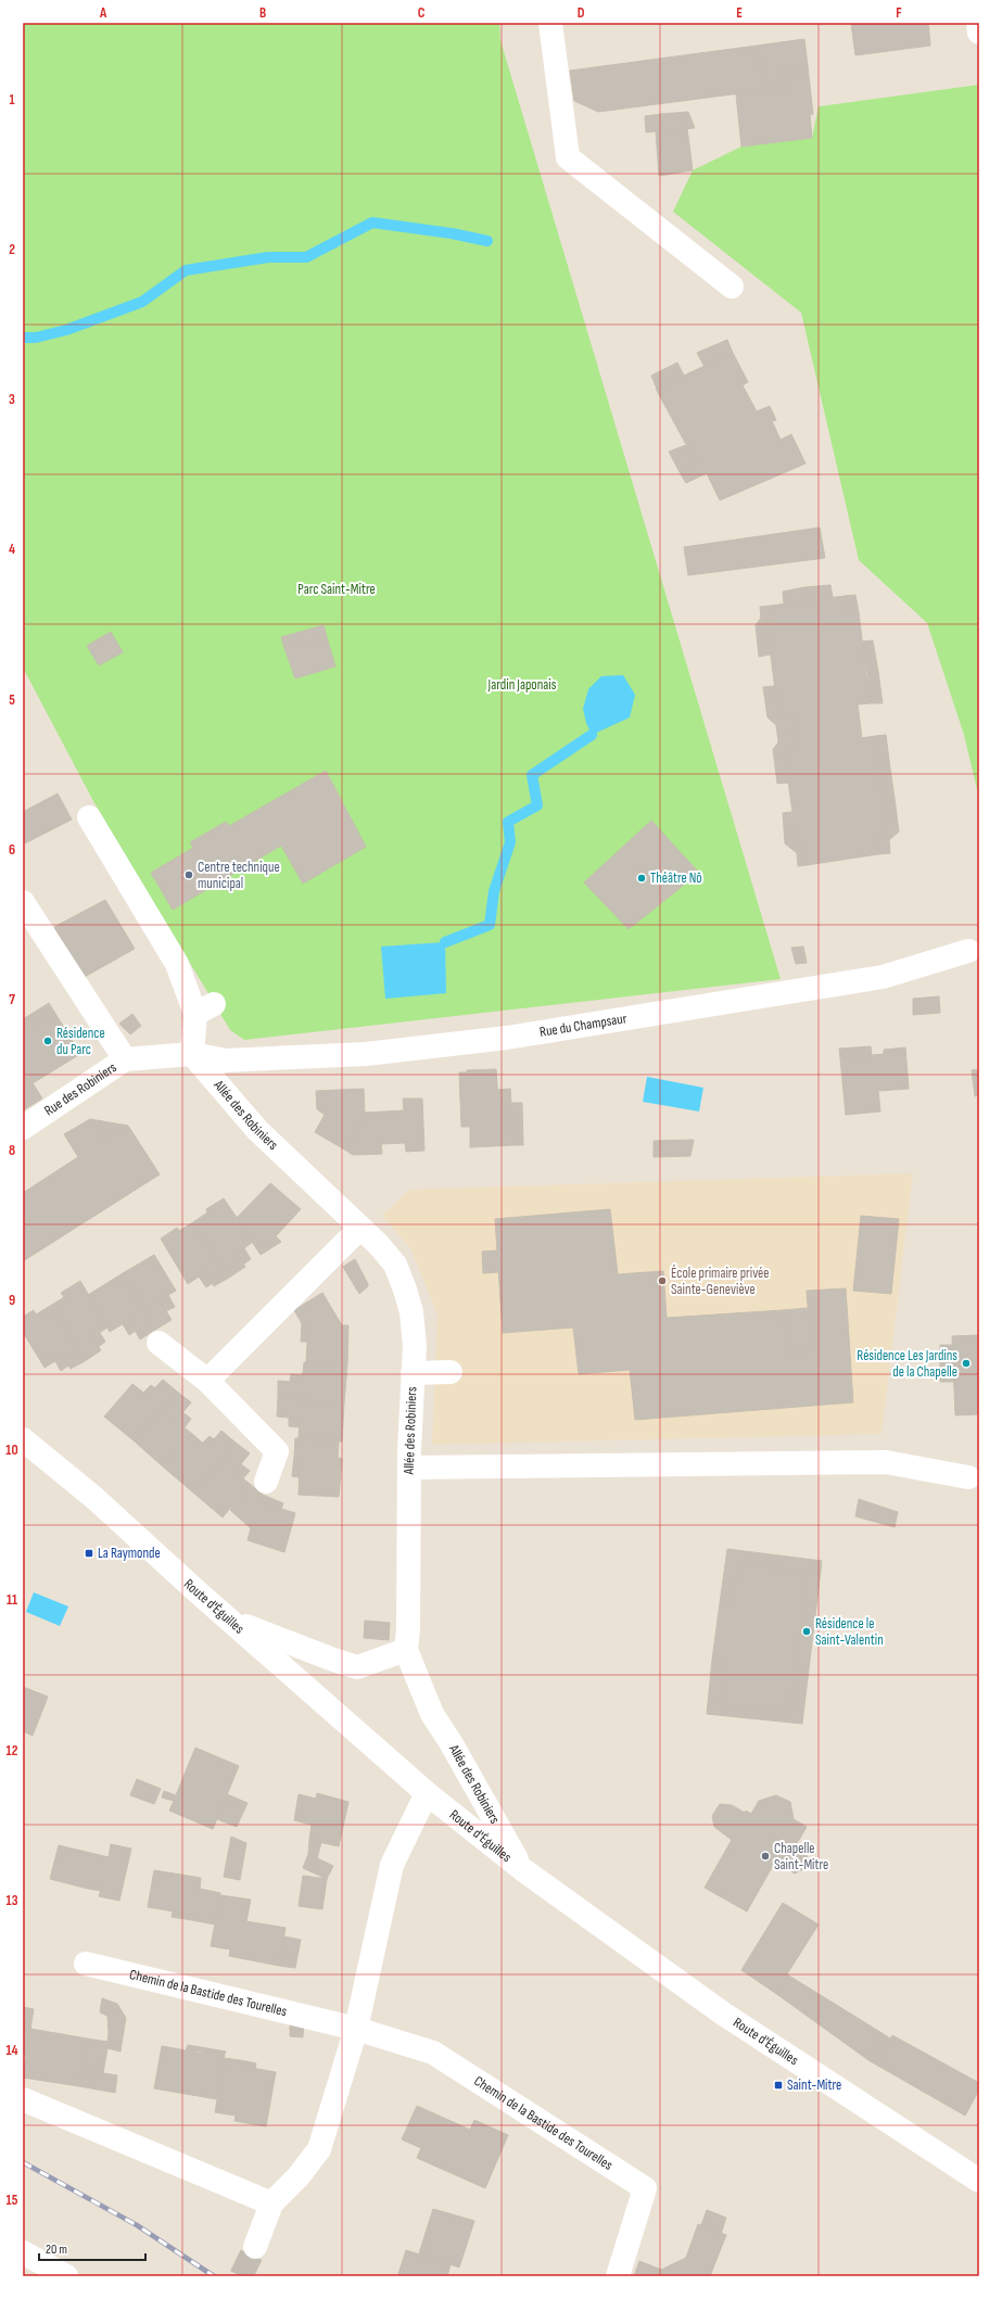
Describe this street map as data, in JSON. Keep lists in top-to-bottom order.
{
  "streets": {
    "street": [
      "Rue du Champsaur",
      "Rue des Robiniers",
      "Allée des Robiniers",
      "Route d'Éguilles",
      "Chemin de la Bastide des Tourelles"
    ]
  },
  "crossings": [
    ["Rue du Champsaur", "Rue des Robiniers"],
    ["Rue du Champsaur", "Allée des Robiniers"],
    ["Rue des Robiniers", "Allée des Robiniers"],
    ["Allée des Robiniers", "Route d'Éguilles"]
  ],
  "parks": ["Parc Saint-Mitre", "Jardin Japonais"],
  "places": {
    "other": [
      "Centre technique municipal",
      "Théâtre Nô",
      "Résidence du Parc",
      "École primaire privée Sainte-Geneviève",
      "Résidence Les Jardins de la Chapelle",
      "Résidence le Saint-Valentin",
      "Chapelle Saint-Mitre"
    ],
    "transit": ["La Raymonde", "Saint-Mitre"]
  },
  "scale_bar": "20 m",
  "grid": {
    "columns": [
      "A",
      "B",
      "C",
      "D",
      "E",
      "F"
    ],
    "rows": [
      "1",
      "2",
      "3",
      "4",
      "5",
      "6",
      "7",
      "8",
      "9",
      "10",
      "11",
      "12",
      "13",
      "14",
      "15"
    ]
  }
}
